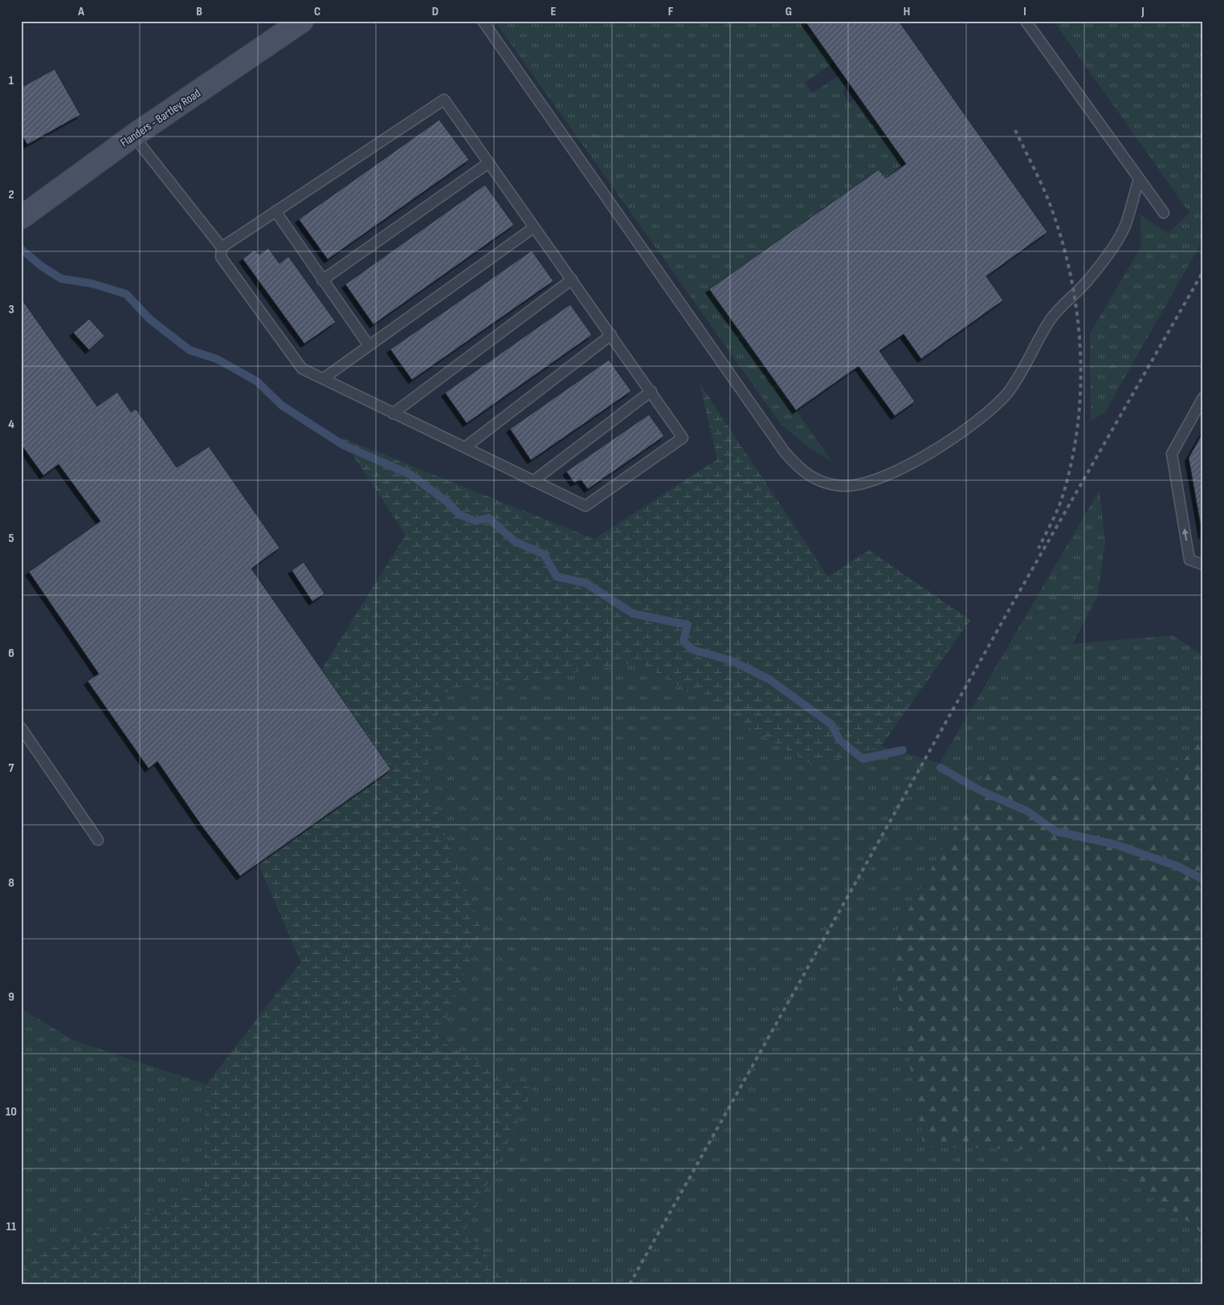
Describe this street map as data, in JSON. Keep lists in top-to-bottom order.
{
  "streets": {
    "main road": ["Flanders - Bartley Road"]
  },
  "grid": {
    "columns": [
      "A",
      "B",
      "C",
      "D",
      "E",
      "F",
      "G",
      "H",
      "I",
      "J"
    ],
    "rows": [
      "1",
      "2",
      "3",
      "4",
      "5",
      "6",
      "7",
      "8",
      "9",
      "10",
      "11"
    ]
  }
}
